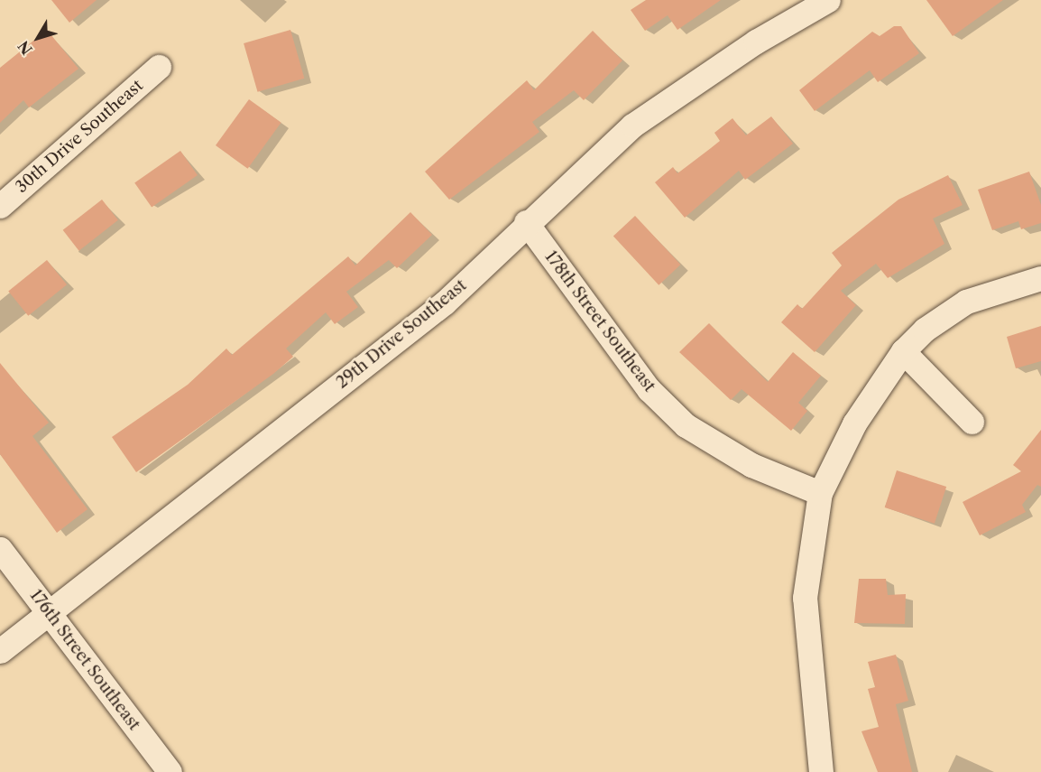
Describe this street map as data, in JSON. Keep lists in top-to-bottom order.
{
  "streets": {
    "street": [
      "30th Drive Southeast",
      "178th Street Southeast",
      "29th Drive Southeast",
      "176th Street Southeast"
    ]
  },
  "crossings": [
    ["178th Street Southeast", "29th Drive Southeast"],
    ["29th Drive Southeast", "176th Street Southeast"]
  ],
  "north": "bottom left"
}
